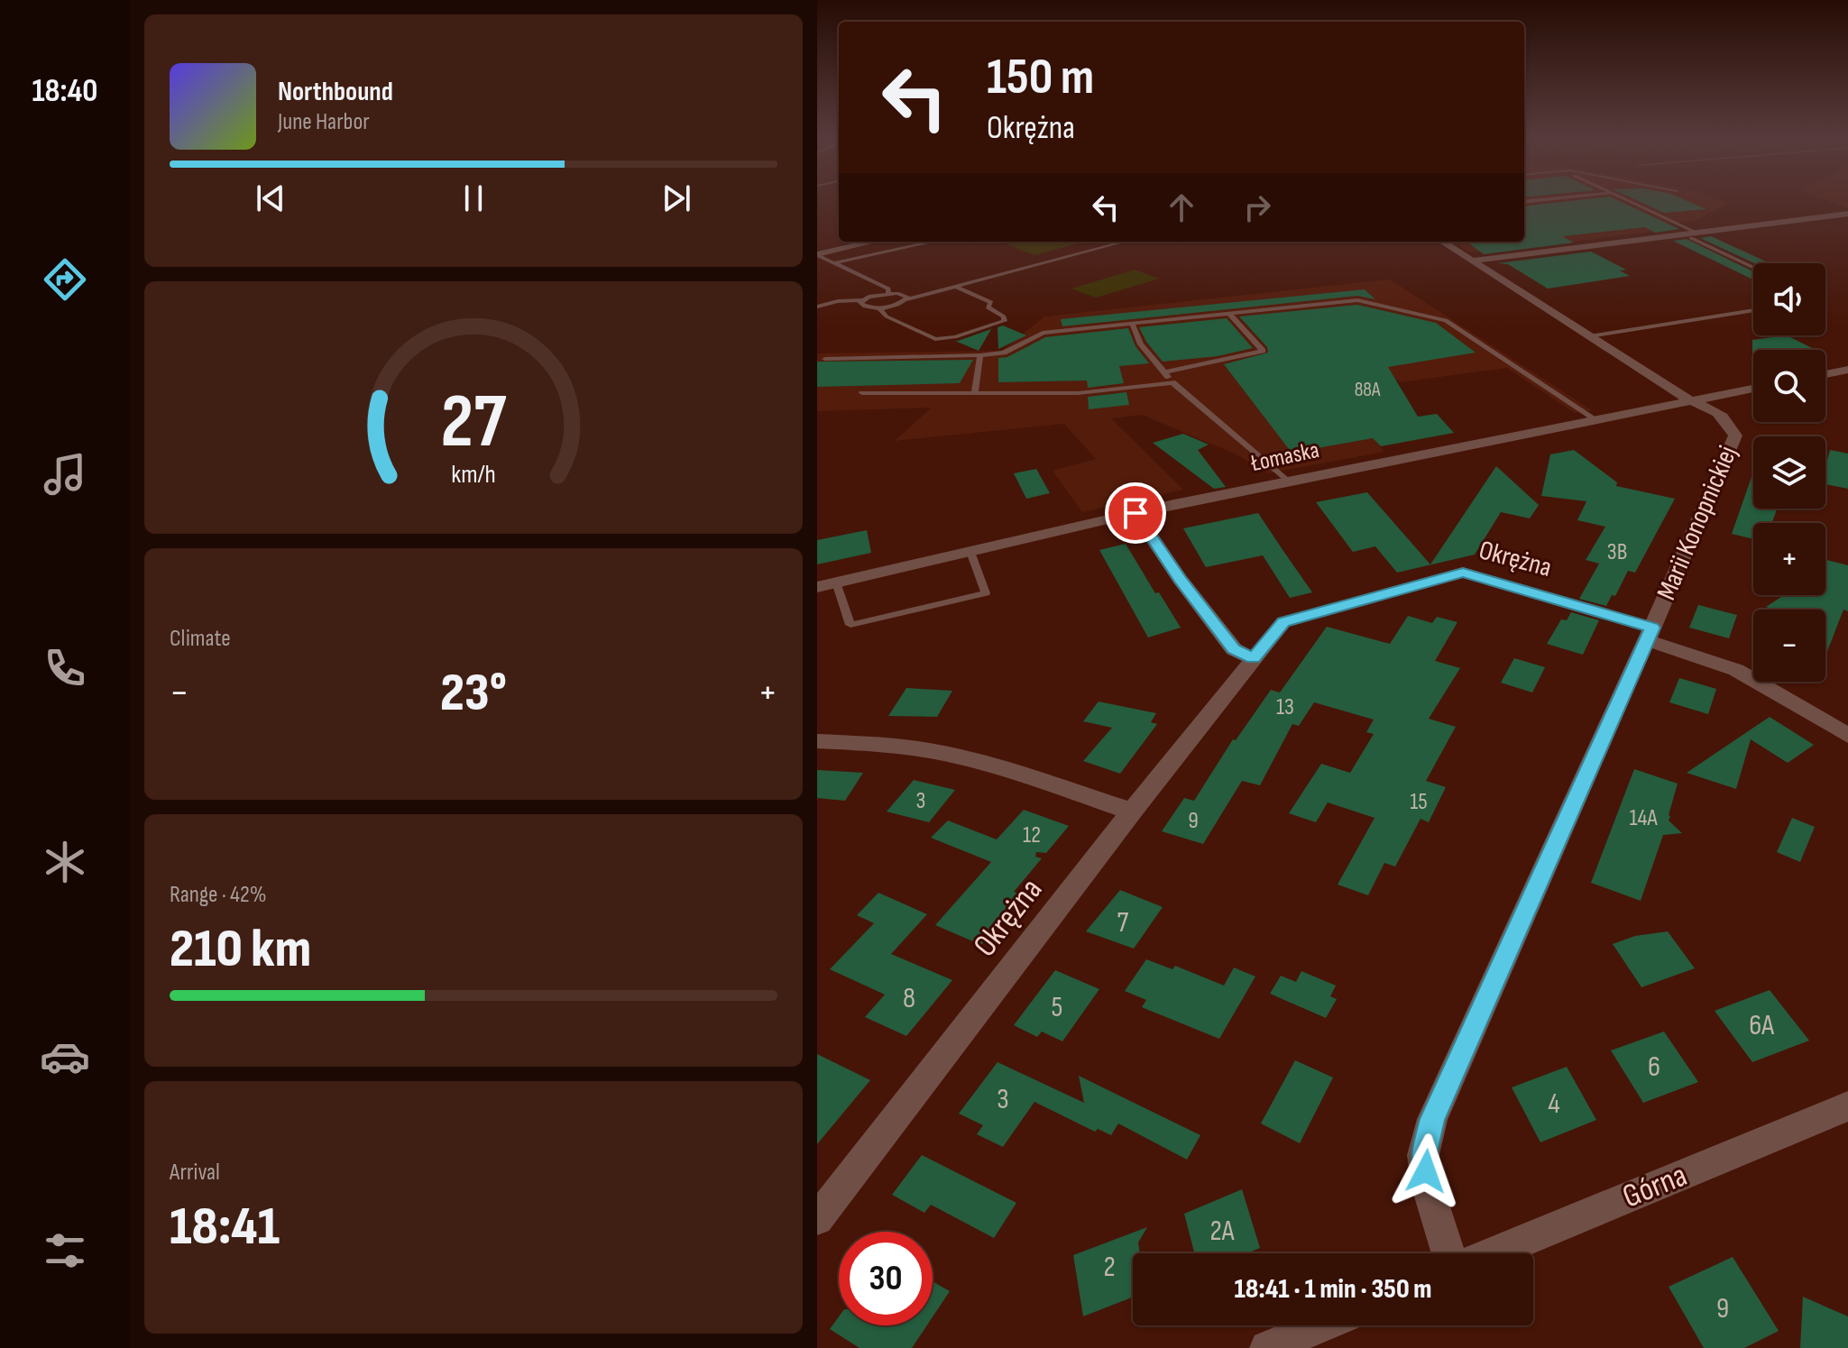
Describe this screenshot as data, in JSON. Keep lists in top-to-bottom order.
{
  "streets": {
    "street": [
      "Łomaska",
      "Marii Konopnickiej",
      "Okrężna",
      "Górna"
    ]
  },
  "crossings": [
    ["Łomaska", "Marii Konopnickiej"],
    ["Marii Konopnickiej", "Okrężna"]
  ],
  "house_numbers": [
    "88A",
    "3B",
    "13",
    "3",
    "15",
    "14A",
    "9",
    "12",
    "7",
    "8",
    "5",
    "6A",
    "6",
    "3",
    "4",
    "2A",
    "2",
    "9"
  ],
  "page": {
    "tabs": "18:40",
    "turn": ["150 m", "Okrężna"],
    "song": ["Northbound", "June Harbor"],
    "map_buttons": ["+", "−"],
    "tile": [
      "Climate",
      ["Range · 42%", "210 km"],
      ["Arrival", "18:41"]
    ],
    "heat": ["−", "23°", "+"],
    "limit": "30",
    "trip": "18:41 · 1 min · 350 m",
    "gauge": ["27", "km/h"]
  }
}
